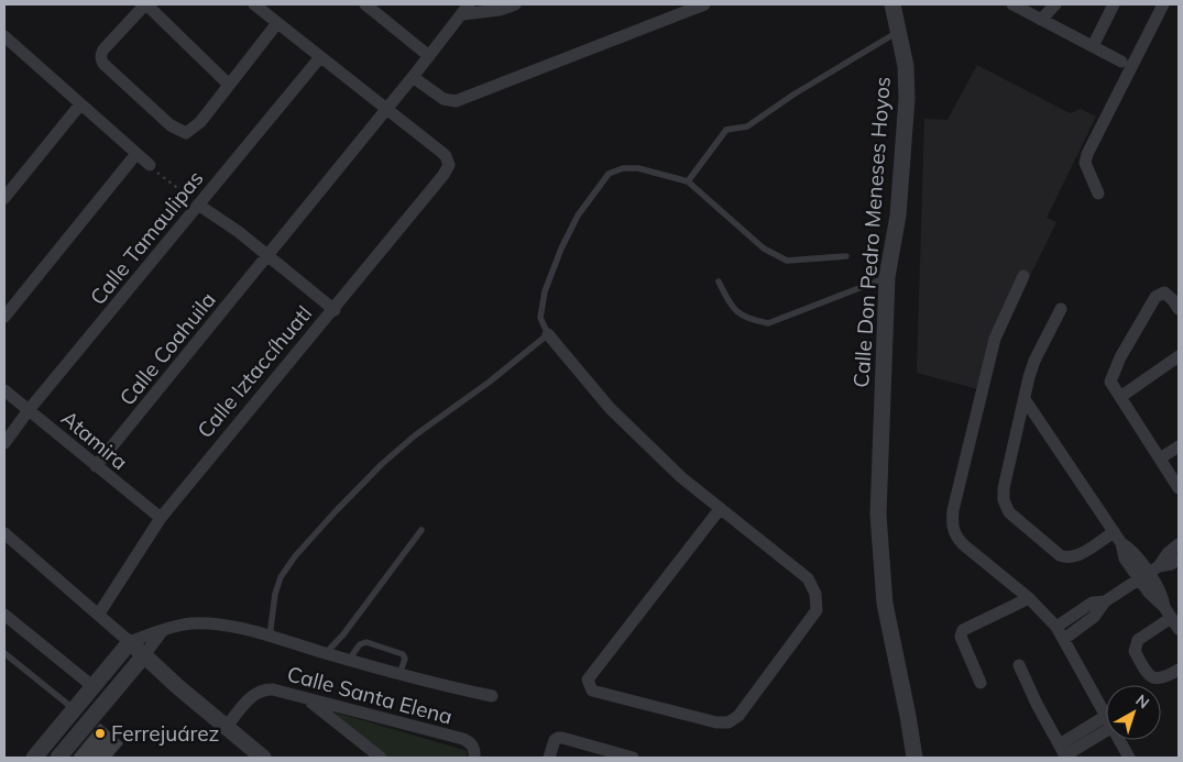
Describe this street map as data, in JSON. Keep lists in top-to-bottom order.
{
  "streets": {
    "street": [
      "Calle Don Pedro Meneses Hoyos",
      "Calle Tamaulipas",
      "Calle Coahuila",
      "Calle Iztaccíhuatl",
      "Atamira",
      "Calle Santa Elena"
    ]
  },
  "crossings": [
    ["Calle Tamaulipas", "Atamira"],
    ["Calle Coahuila", "Calle Iztaccíhuatl"],
    ["Calle Coahuila", "Atamira"],
    ["Calle Iztaccíhuatl", "Atamira"]
  ],
  "places": ["Ferrejuárez"],
  "north": "top right"
}
